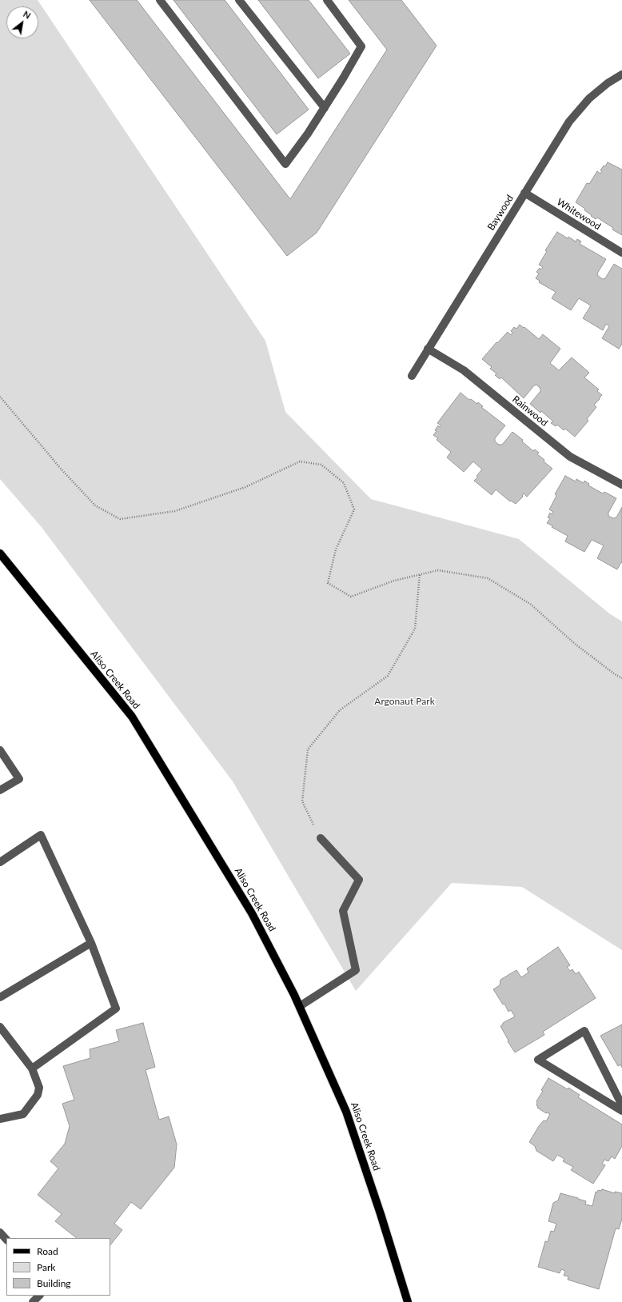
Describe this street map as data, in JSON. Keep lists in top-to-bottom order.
{
  "streets": {
    "main road": ["Aliso Creek Road"],
    "street": ["Baywood", "Whitewood", "Rainwood"]
  },
  "crossings": [
    ["Baywood", "Whitewood"],
    ["Baywood", "Rainwood"]
  ],
  "parks": ["Argonaut Park"],
  "legend": ["Road", "Park", "Building"],
  "north": "top right"
}
